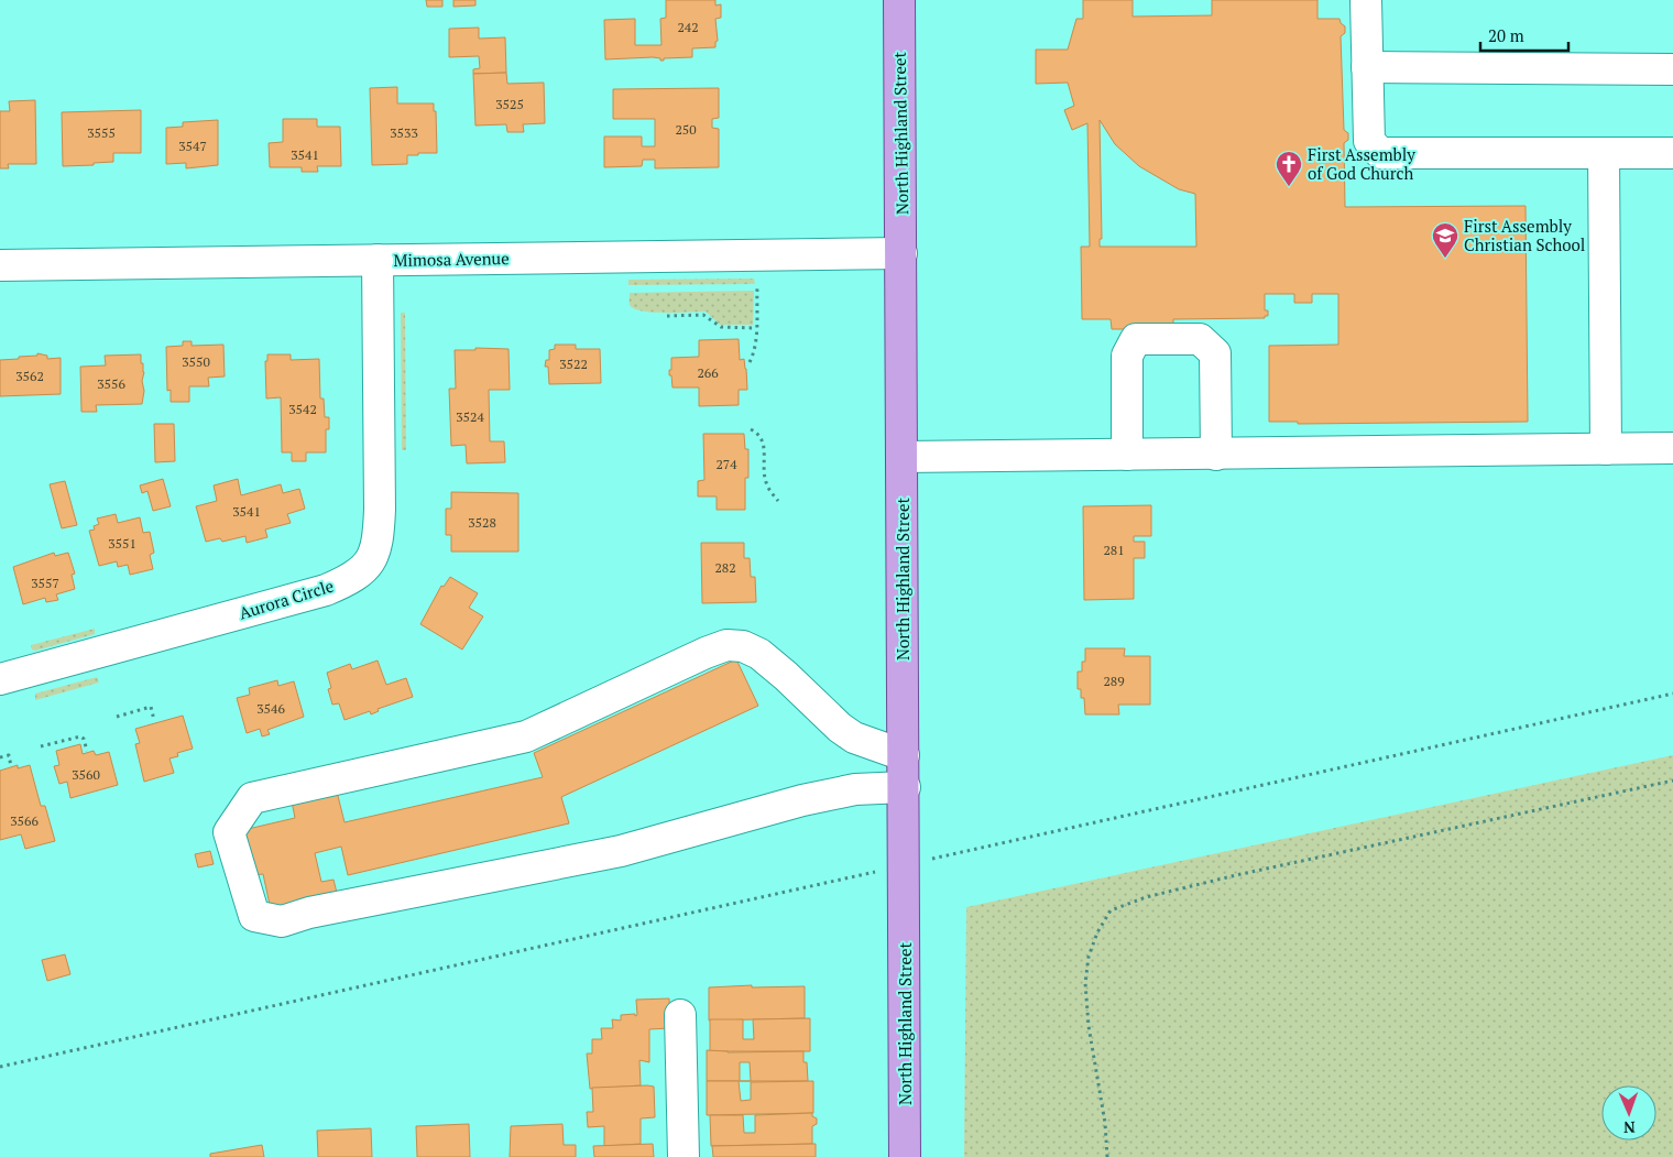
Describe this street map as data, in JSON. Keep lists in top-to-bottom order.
{
  "streets": {
    "main road": ["North Highland Street"],
    "street": ["Mimosa Avenue", "Aurora Circle"]
  },
  "crossings": [
    ["North Highland Street", "Mimosa Avenue"],
    ["Mimosa Avenue", "Aurora Circle"]
  ],
  "places": {
    "church": ["First Assembly of God Church"],
    "school or university": ["First Assembly Christian School"]
  },
  "house_numbers": [
    "242",
    "3525",
    "250",
    "3555",
    "3533",
    "3547",
    "3541",
    "3550",
    "3522",
    "266",
    "3562",
    "3556",
    "3542",
    "3524",
    "274",
    "3541",
    "3528",
    "3551",
    "281",
    "282",
    "3557",
    "289",
    "3546",
    "3560",
    "3566"
  ],
  "scale_bar": "20 m",
  "north": "bottom"
}
